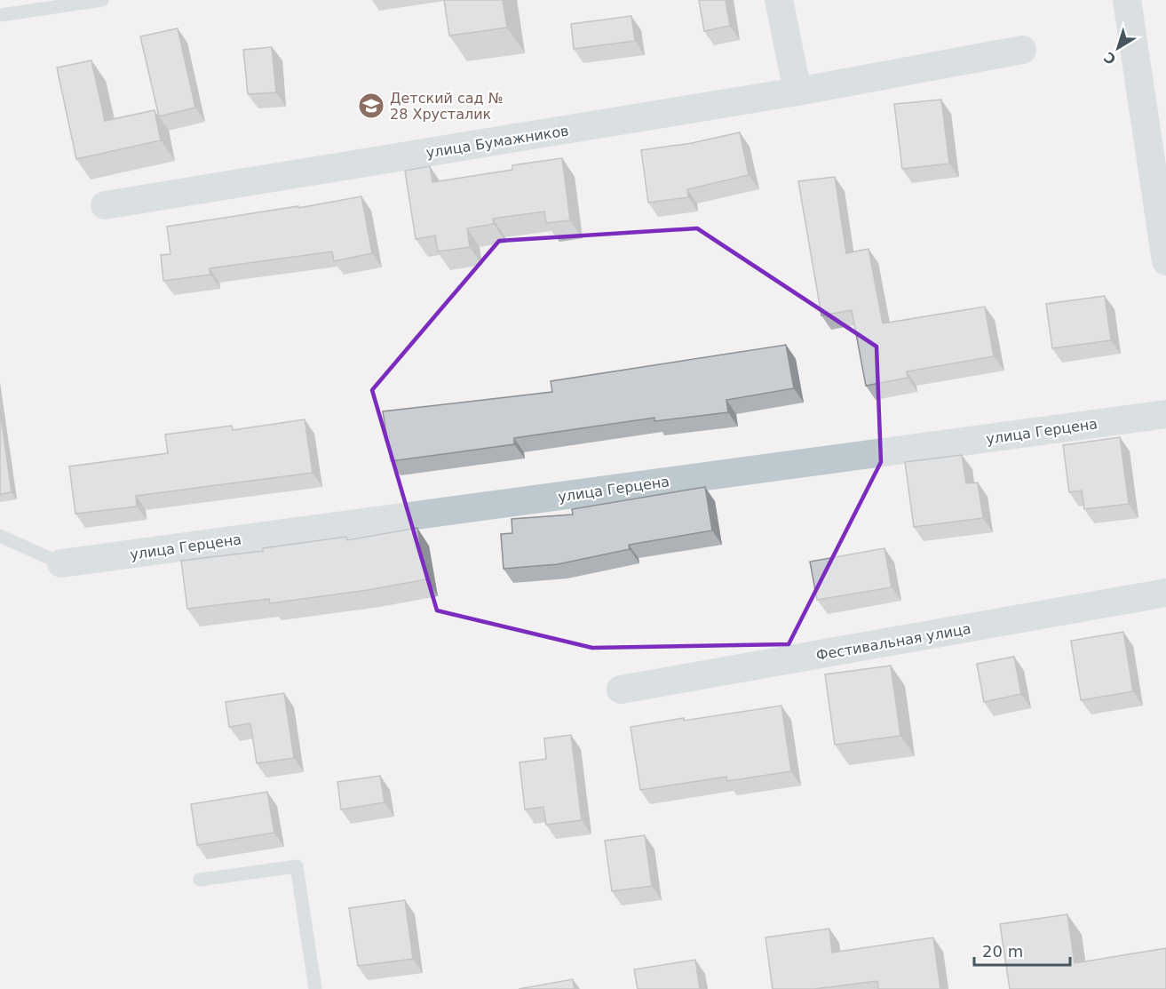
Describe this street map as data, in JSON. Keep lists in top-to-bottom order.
{
  "streets": {
    "street": ["улица Бумажников", "улица Герцена", "Фестивальная улица"]
  },
  "places": {
    "school or university": ["Детский сад № 28 Хрусталик"]
  },
  "scale_bar": "20 m",
  "north": "bottom left"
}
